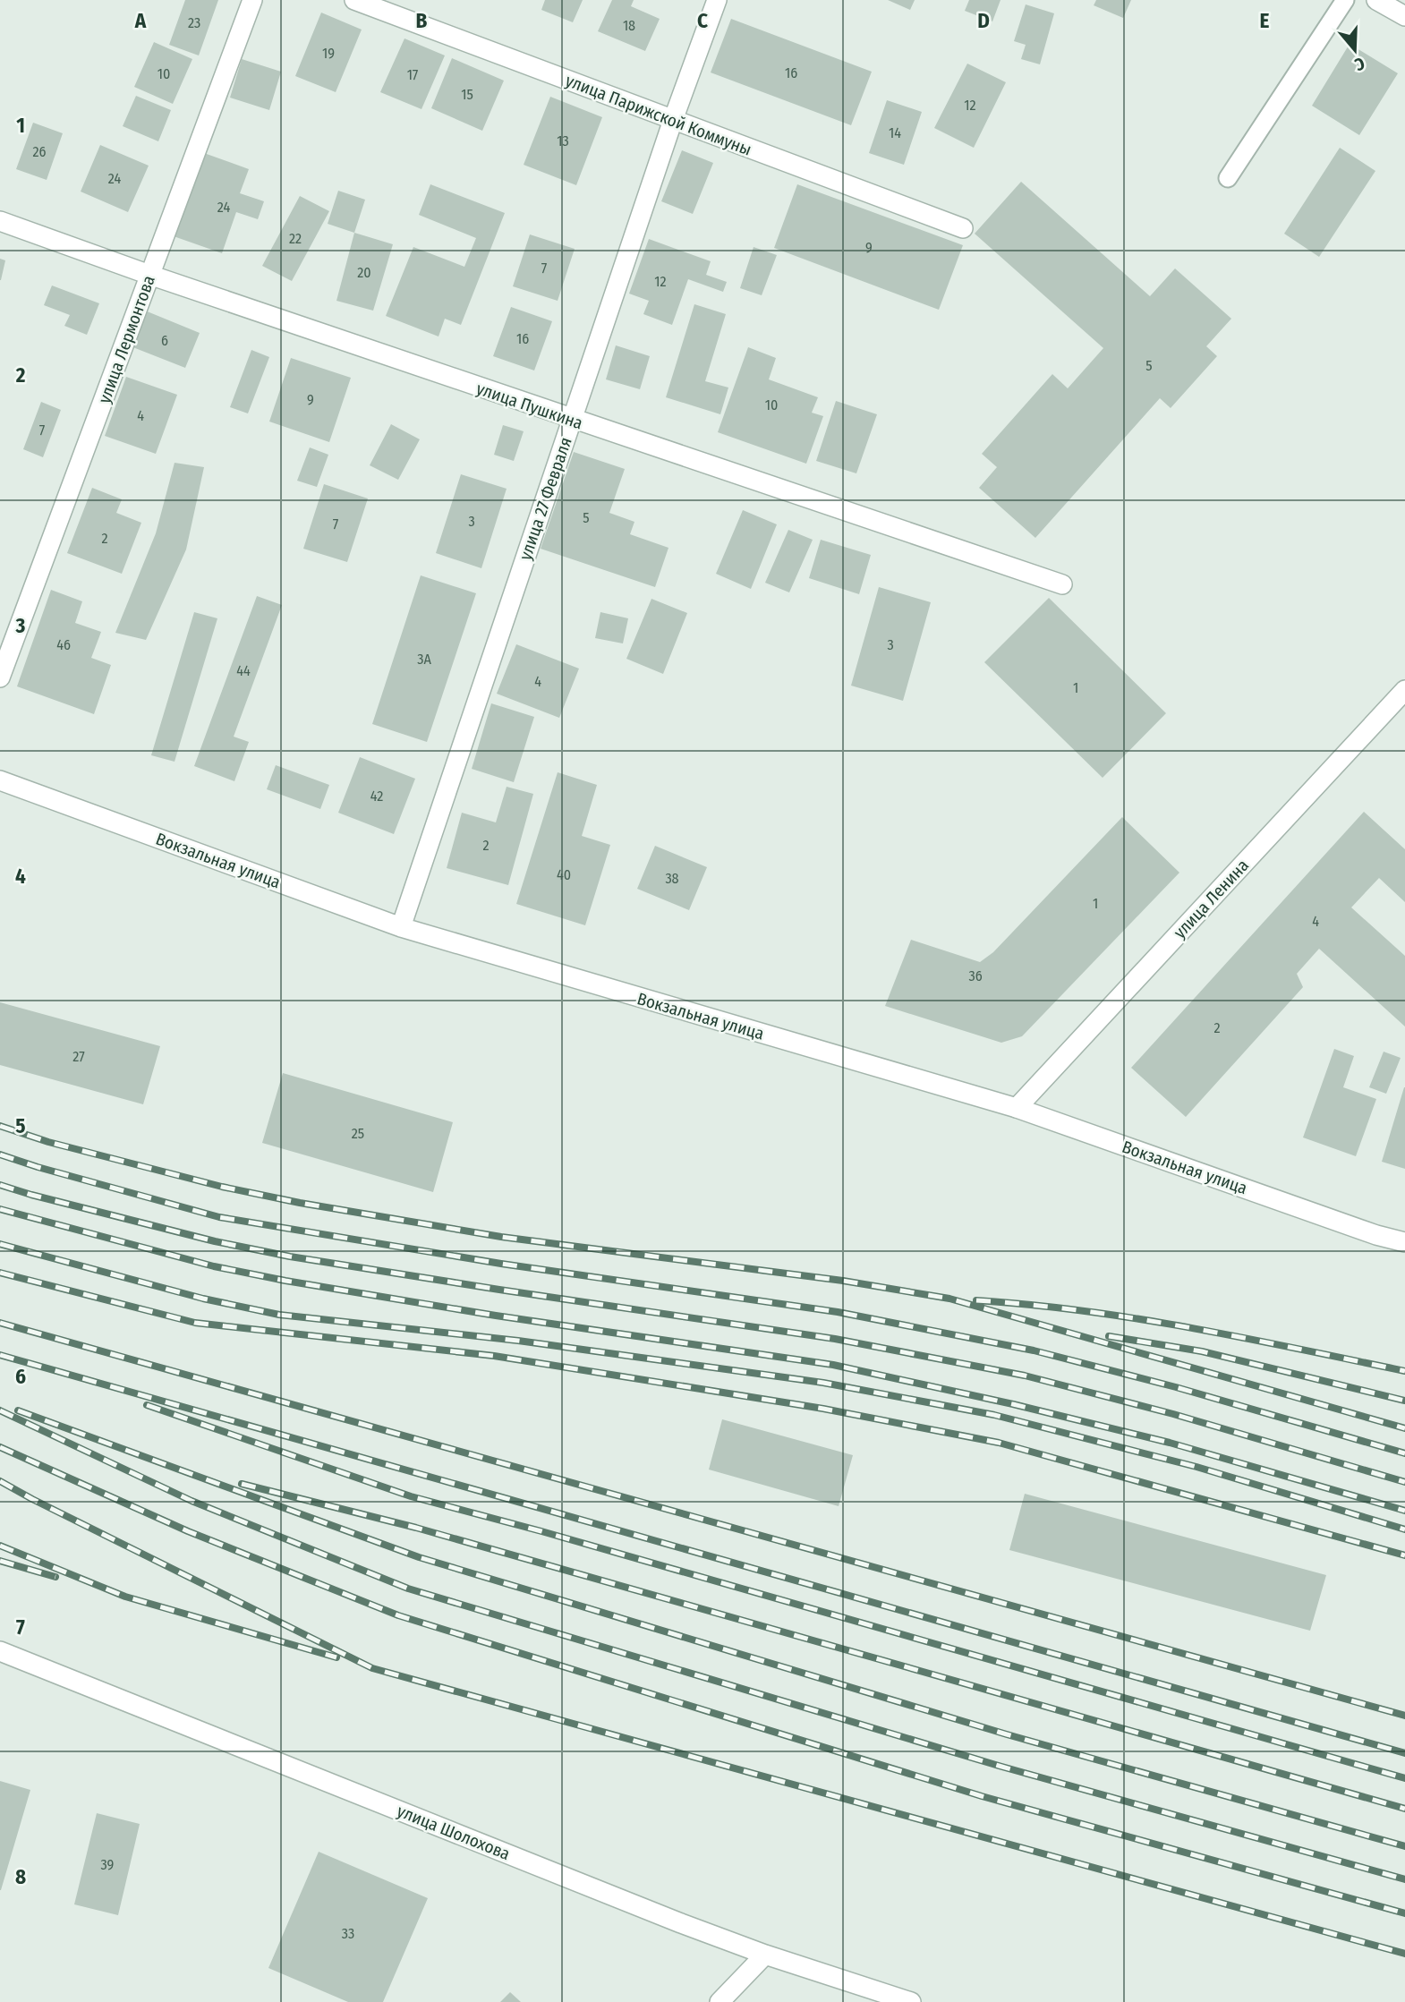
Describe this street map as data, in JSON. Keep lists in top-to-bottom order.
{
  "streets": {
    "street": [
      "улица Парижской Коммуны",
      "улица Лермонтова",
      "улица Пушкина",
      "улица 27 Февраля",
      "Вокзальная улица",
      "улица Ленина",
      "улица Шолохова"
    ]
  },
  "crossings": [
    ["улица Парижской Коммуны", "улица 27 Февраля"],
    ["улица Лермонтова", "улица Пушкина"],
    ["улица Пушкина", "улица 27 Февраля"],
    ["улица 27 Февраля", "Вокзальная улица"],
    ["Вокзальная улица", "улица Ленина"]
  ],
  "house_numbers": [
    "23",
    "18",
    "19",
    "16",
    "10",
    "17",
    "15",
    "12",
    "14",
    "13",
    "26",
    "24",
    "24",
    "22",
    "9",
    "7",
    "20",
    "12",
    "16",
    "6",
    "5",
    "9",
    "10",
    "4",
    "7",
    "5",
    "3",
    "7",
    "2",
    "46",
    "3",
    "3А",
    "44",
    "4",
    "1",
    "42",
    "2",
    "40",
    "38",
    "1",
    "4",
    "36",
    "2",
    "27",
    "25",
    "39",
    "33"
  ],
  "north": "bottom",
  "grid": {
    "columns": [
      "A",
      "B",
      "C",
      "D",
      "E"
    ],
    "rows": [
      "1",
      "2",
      "3",
      "4",
      "5",
      "6",
      "7",
      "8"
    ]
  }
}
